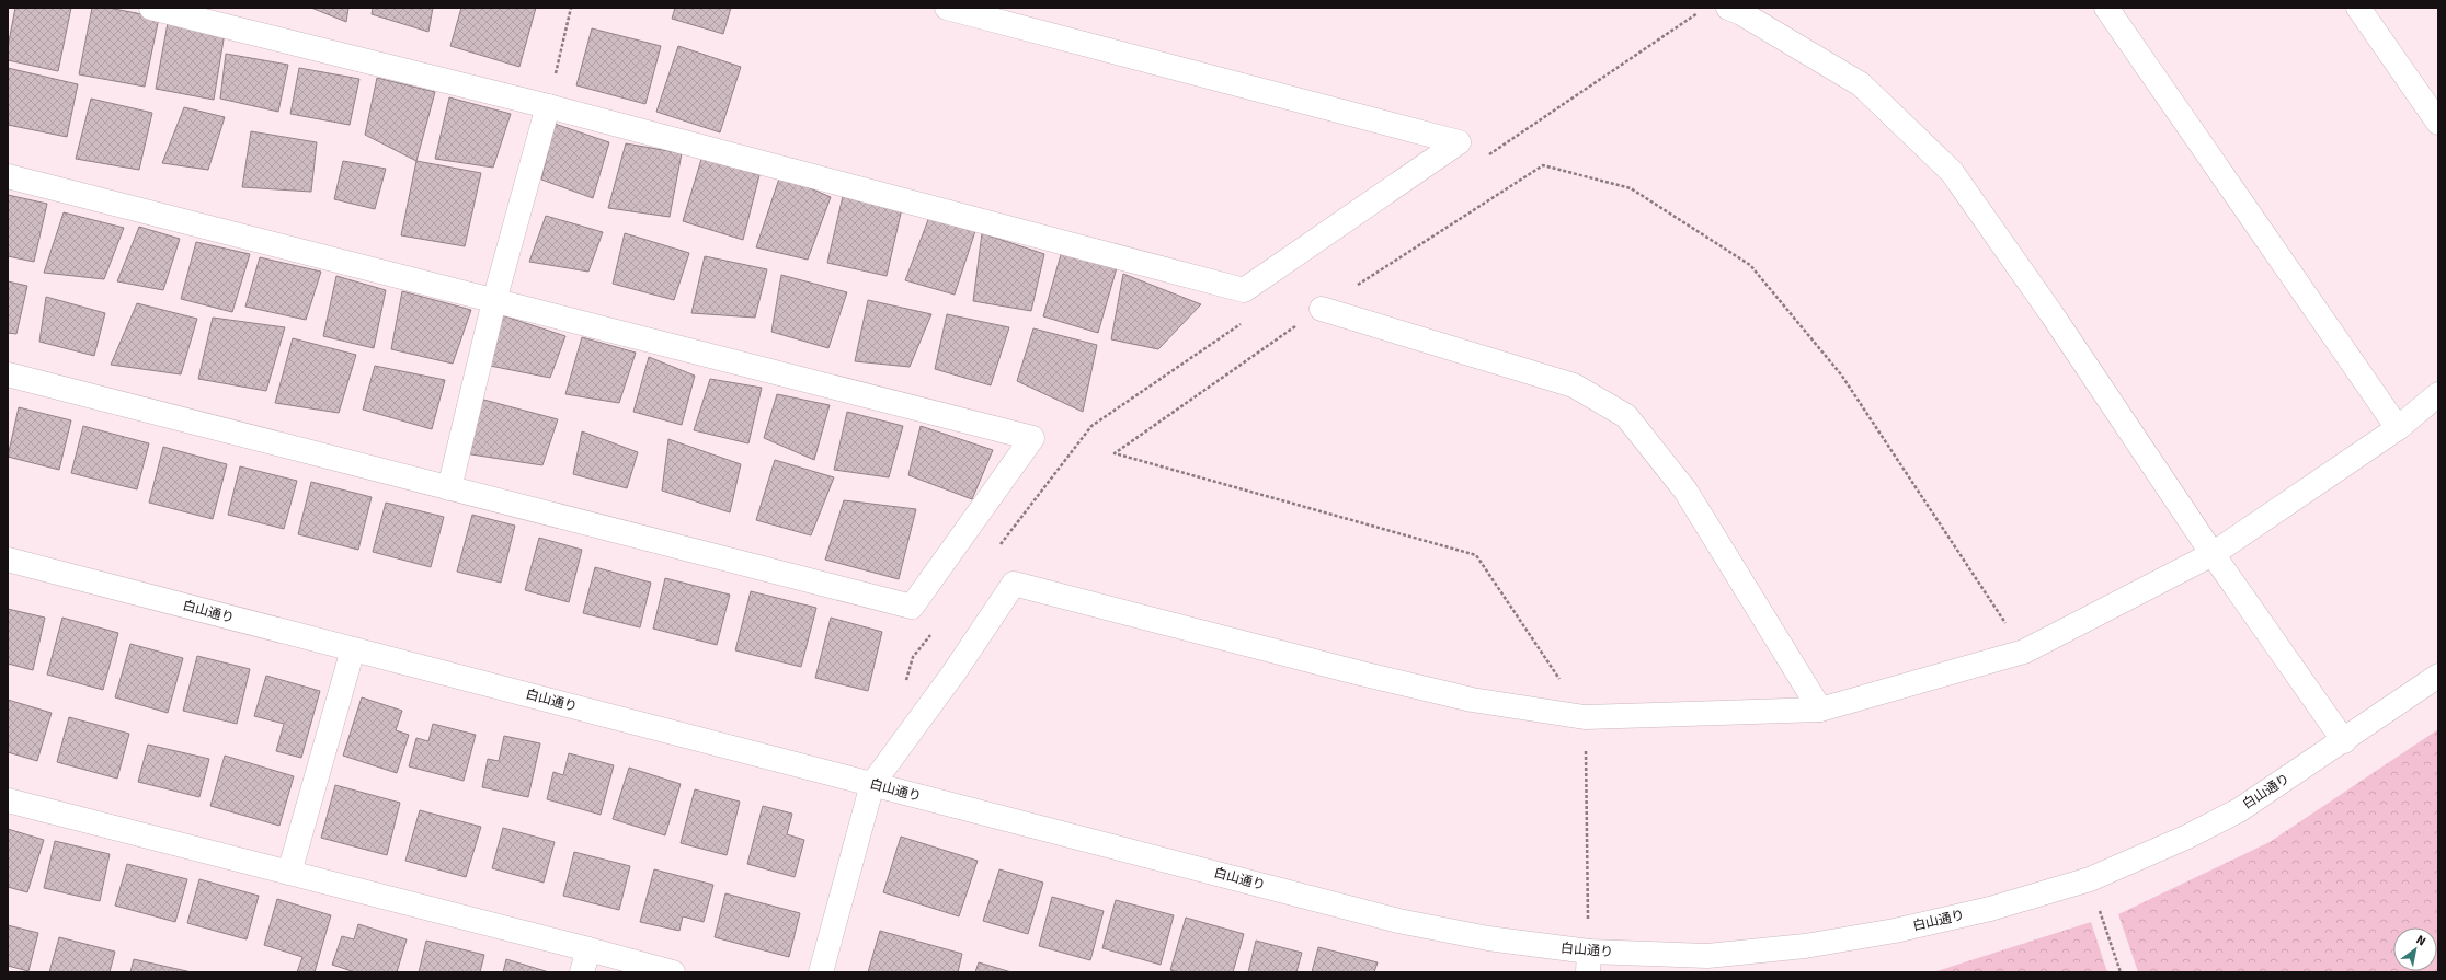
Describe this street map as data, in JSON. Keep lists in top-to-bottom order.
{
  "streets": {
    "street": ["白山通り"]
  },
  "north": "top right"
}
